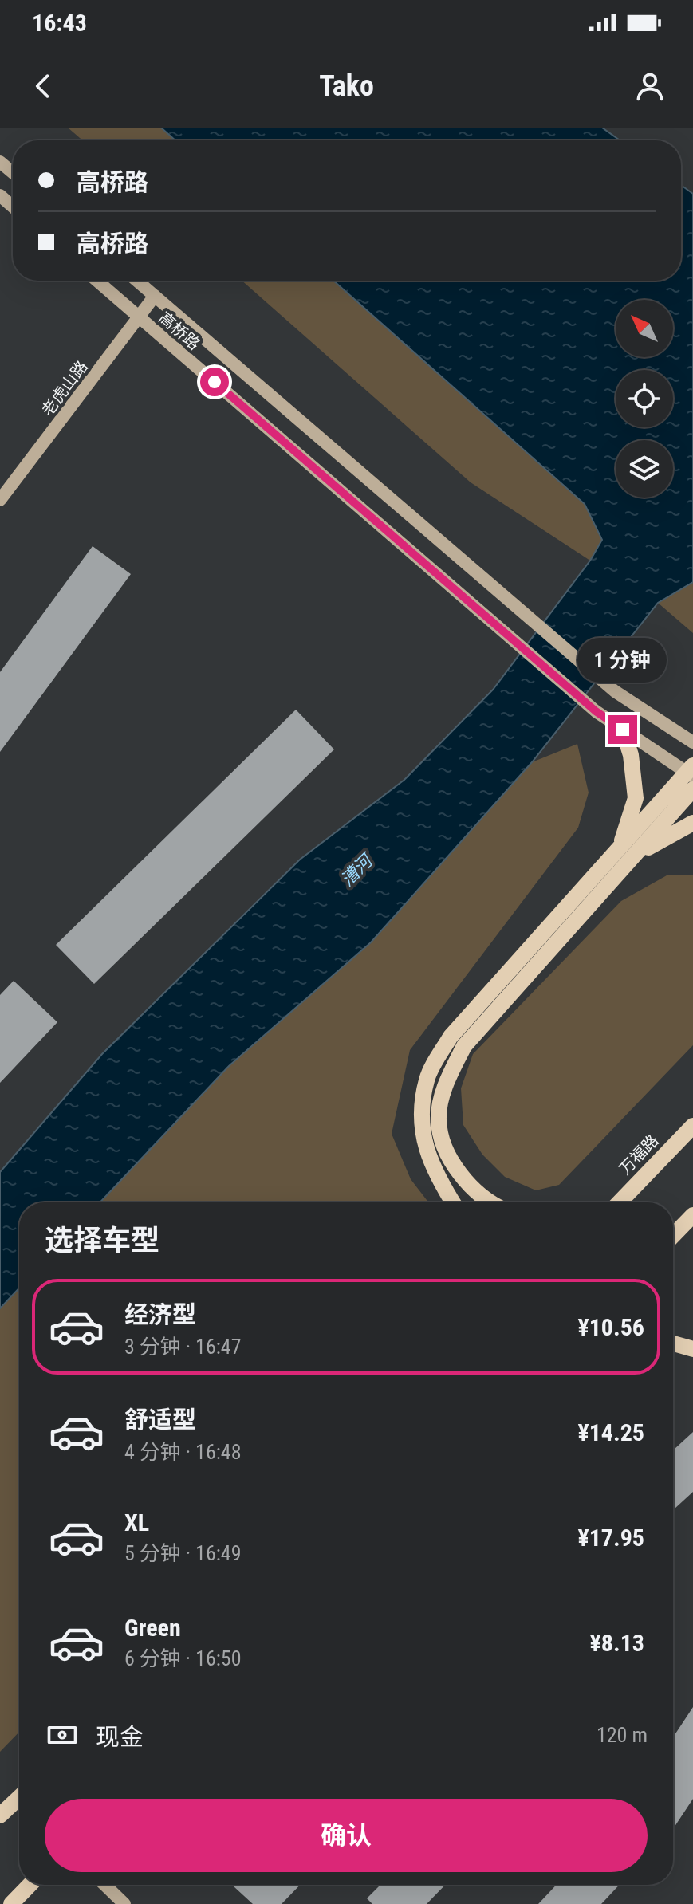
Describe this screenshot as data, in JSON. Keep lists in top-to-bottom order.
{
  "streets": {
    "main road": ["高桥路", "老虎山路", "万福路"]
  },
  "crossings": [
    ["高桥路", "老虎山路"]
  ],
  "water": ["漕河"],
  "north": "top left",
  "page": {
    "status": "16:43",
    "header": "Tako",
    "banner": ["高桥路", "高桥路"],
    "bubble": "1 分钟",
    "heading": "选择车型",
    "list": [
      {
        "name": "经济型",
        "note": "3 分钟 · 16:47",
        "value": "¥10.56"
      },
      {
        "name": "舒适型",
        "note": "4 分钟 · 16:48",
        "value": "¥14.25"
      },
      {
        "name": "XL",
        "note": "5 分钟 · 16:49",
        "value": "¥17.95"
      },
      {
        "name": "Green",
        "note": "6 分钟 · 16:50",
        "value": "¥8.13"
      }
    ],
    "pay": ["现金", "120 m"],
    "buttons": "确认"
  }
}
